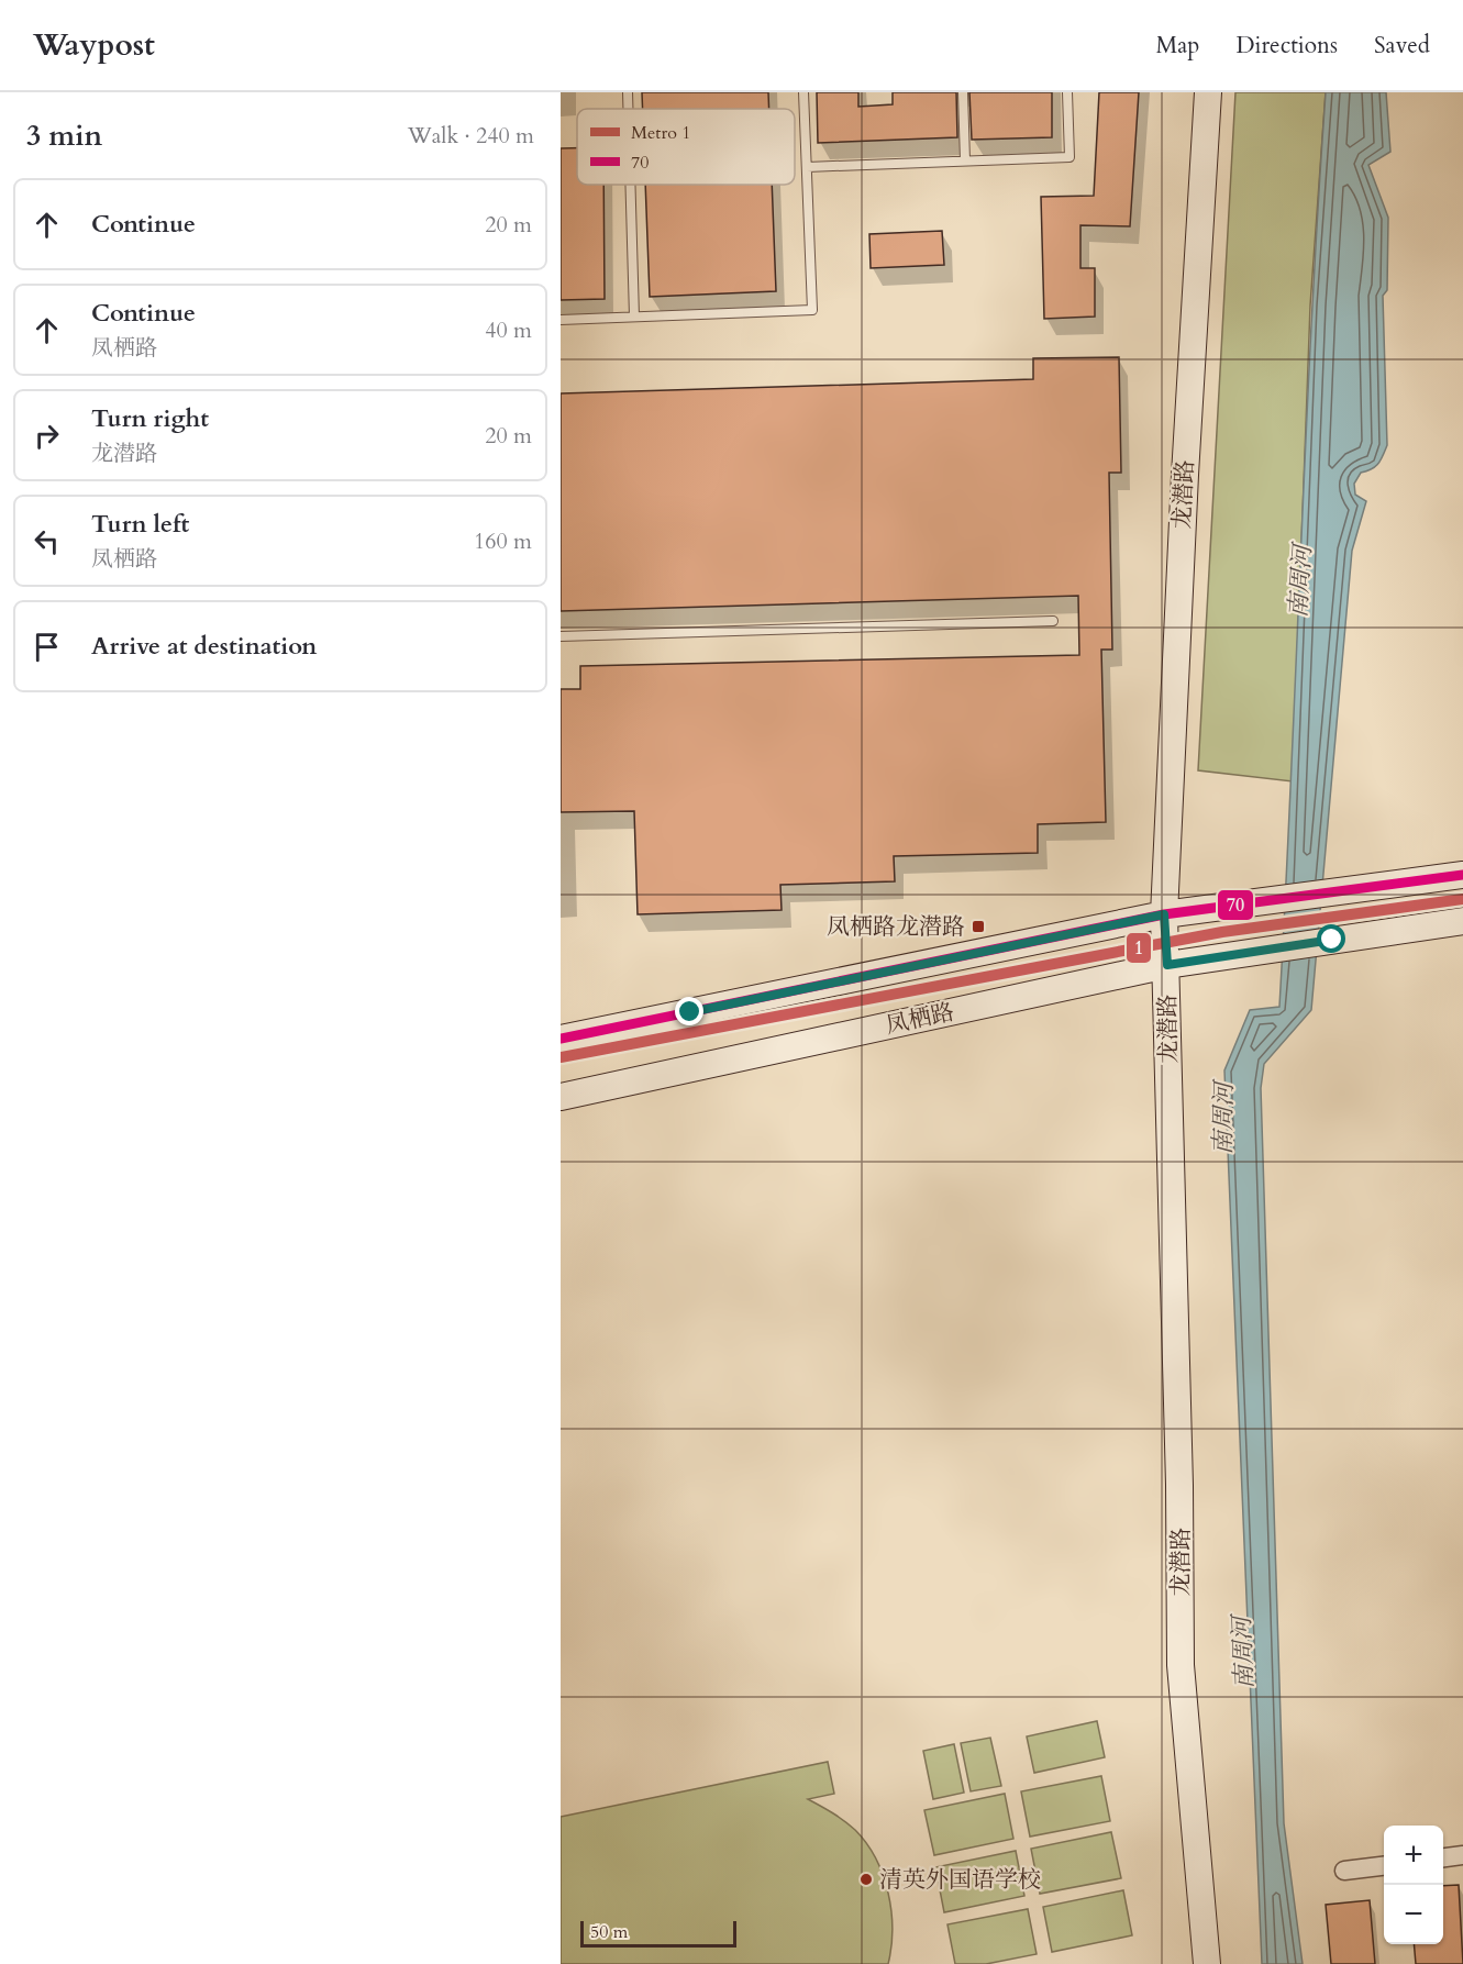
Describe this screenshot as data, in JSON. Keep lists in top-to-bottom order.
{
  "streets": {
    "street": ["龙潜路", "凤栖路"]
  },
  "crossings": [
    ["龙潜路", "凤栖路"]
  ],
  "water": ["南周河"],
  "places": {
    "transit": ["凤栖路龙潜路"],
    "other": ["清英外国语学校"]
  },
  "lines": ["transit line 70", "metro line 1"],
  "legend": ["Metro 1", "70"],
  "scale_bar": "50 m",
  "page": {
    "header": "Waypost",
    "nav": ["Map", "Directions", "Saved"],
    "heading": ["3 min", "Walk · 240 m"],
    "list": [
      ["Continue", "20 m"],
      ["Continue", "凤栖路", "40 m"],
      ["Turn right", "龙潜路", "20 m"],
      ["Turn left", "凤栖路", "160 m"],
      "Arrive at destination"
    ],
    "map_buttons": ["+", "−"],
    "scale": "50 m"
  }
}
